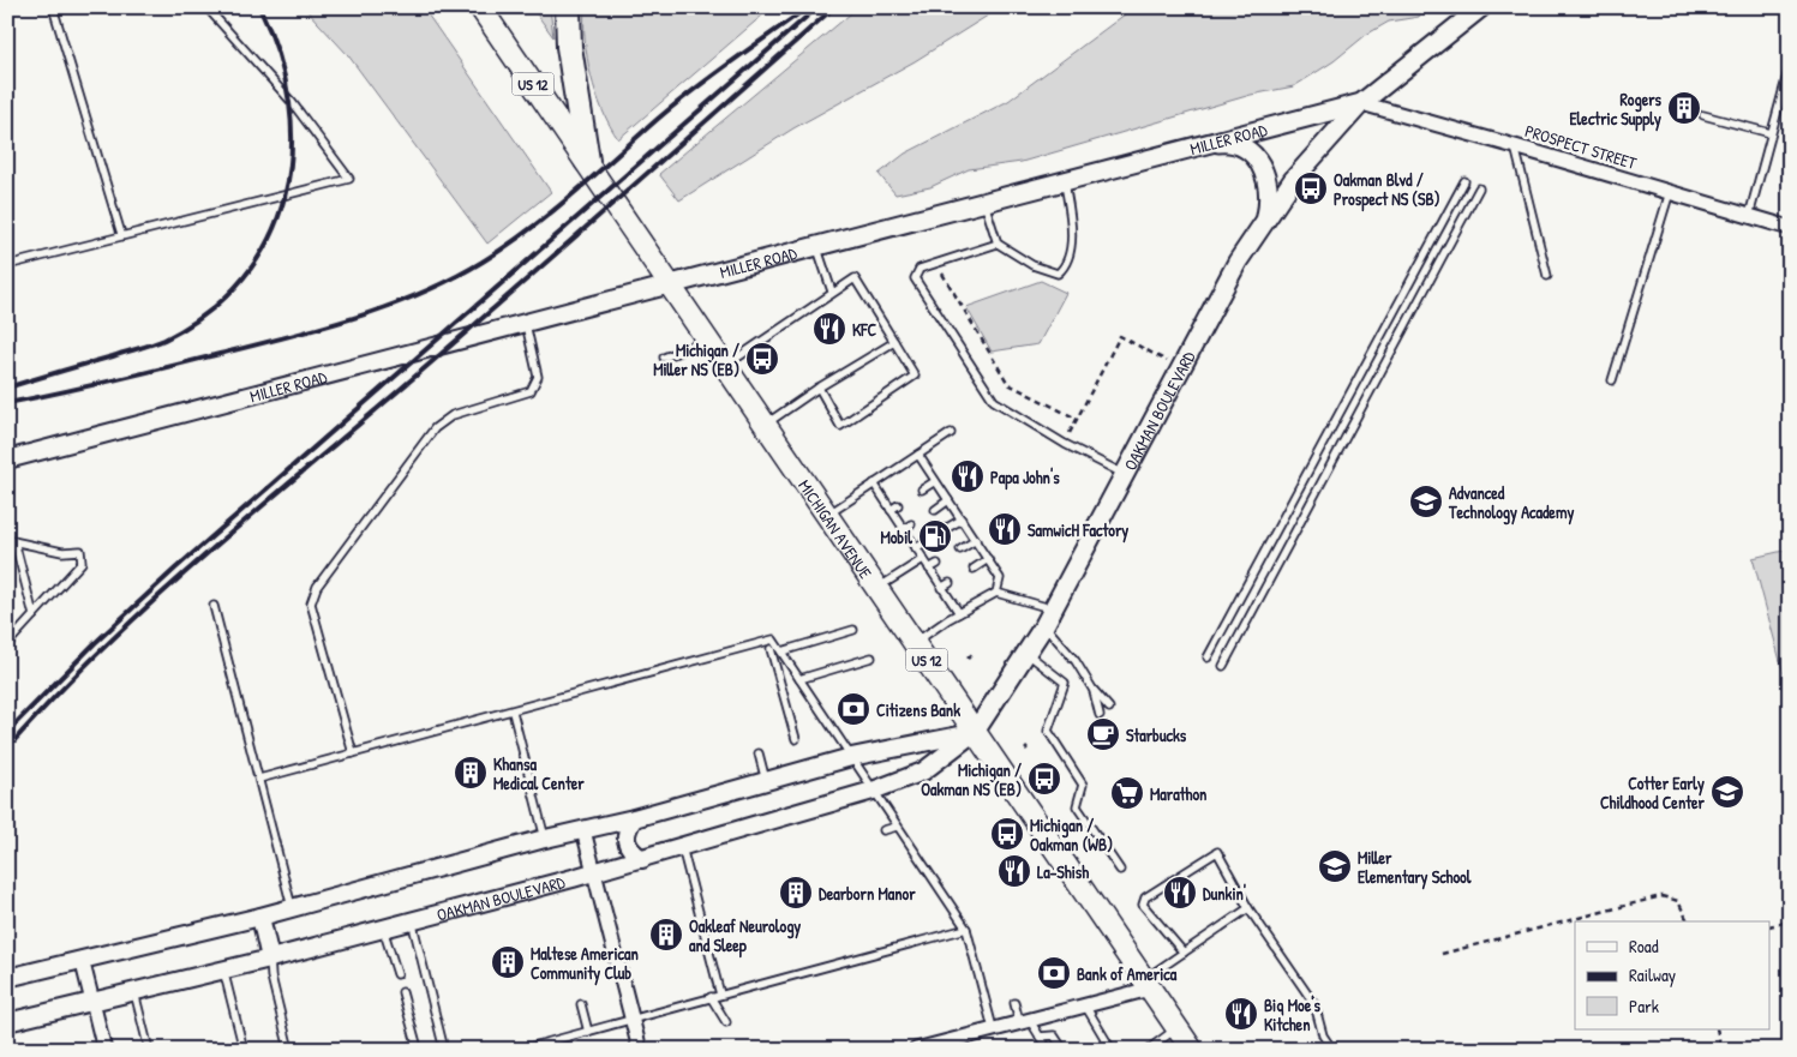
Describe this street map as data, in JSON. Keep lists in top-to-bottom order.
{
  "streets": {
    "main road": [
      "US 12",
      "MILLER ROAD",
      "OAKMAN BOULEVARD",
      "MICHIGAN AVENUE"
    ],
    "street": ["PROSPECT STREET"]
  },
  "crossings": [
    ["MILLER ROAD", "PROSPECT STREET"],
    ["MILLER ROAD", "OAKMAN BOULEVARD"],
    ["MILLER ROAD", "MICHIGAN AVENUE"],
    ["PROSPECT STREET", "OAKMAN BOULEVARD"],
    ["OAKMAN BOULEVARD", "MICHIGAN AVENUE"]
  ],
  "places": {
    "building": [
      "Rogers Electric Supply",
      "Khansa Medical Center",
      "Dearborn Manor",
      "Oakleaf Neurology and Sleep",
      "Maltese American Community Club"
    ],
    "bus stop": [
      "Oakman Blvd / Prospect NS (SB)",
      "Michigan / Miller NS (EB)",
      "Michigan / Oakman NS (EB)",
      "Michigan / Oakman (WB)"
    ],
    "restaurant": [
      "KFC",
      "Papa John's",
      "SamwicH Factory",
      "La-Shish",
      "Dunkin'",
      "Big Moe's Kitchen"
    ],
    "school or university": ["Advanced Technology Academy", "Cotter Early Childhood Center", "Miller Elementary School"],
    "fuel station": ["Mobil"],
    "bank": ["Citizens Bank", "Bank of America"],
    "cafe": ["Starbucks"],
    "supermarket": ["Marathon"]
  },
  "legend": ["Road", "Railway", "Park"]
}
